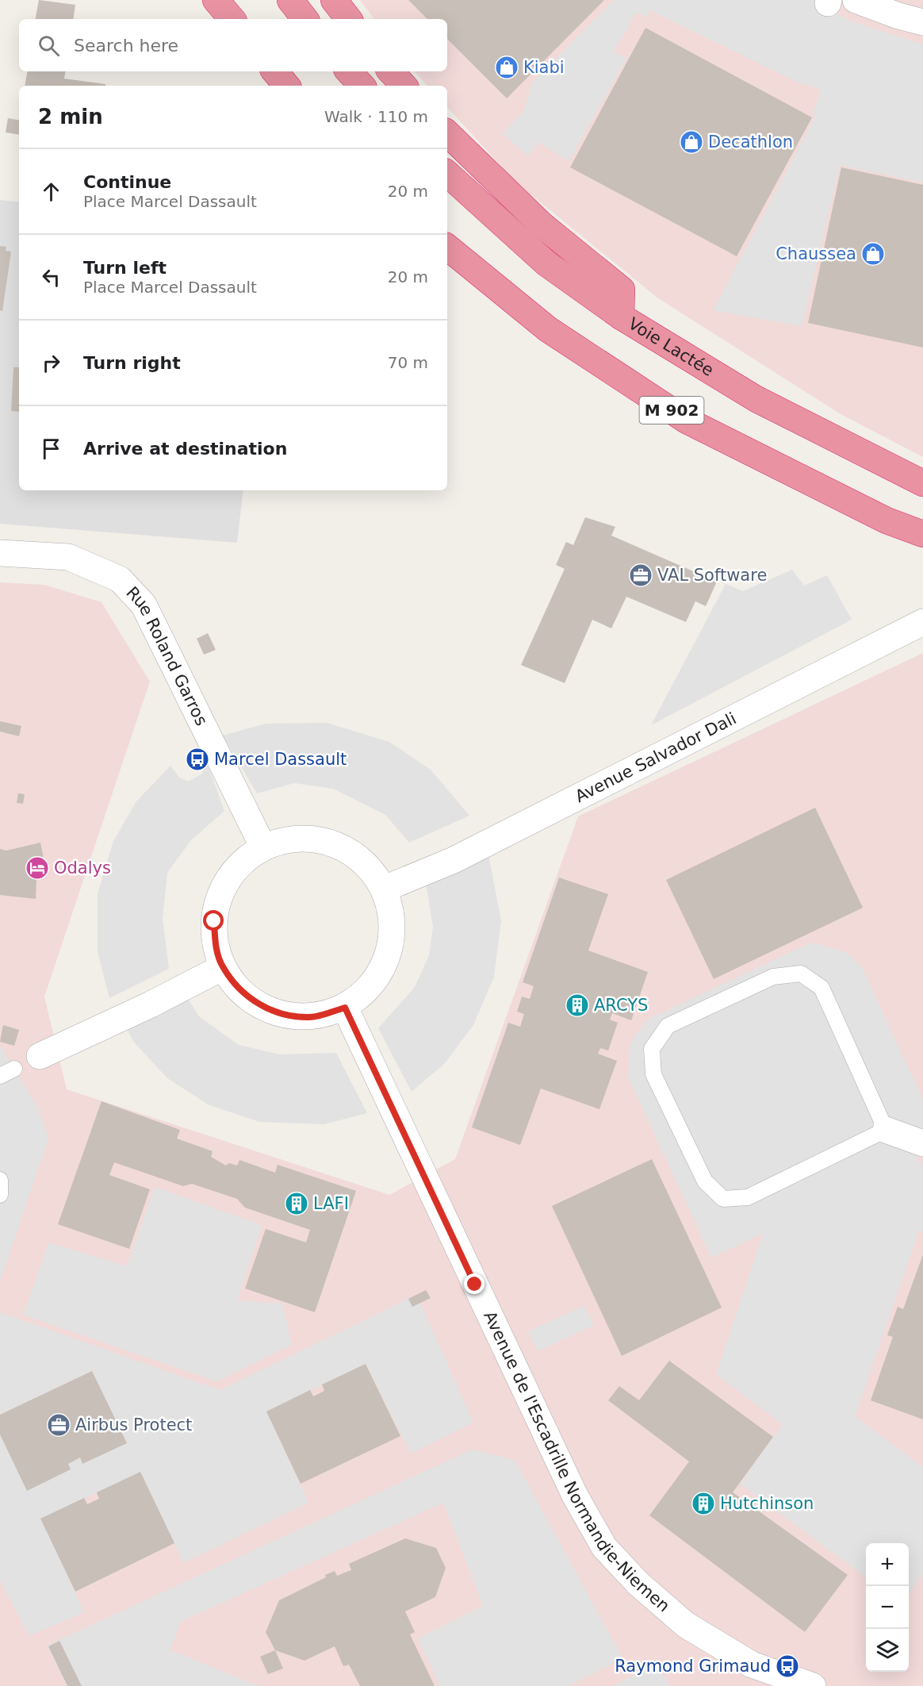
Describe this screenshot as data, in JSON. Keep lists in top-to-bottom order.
{
  "streets": {
    "highway": ["Voie Lactée", "M 902"],
    "street": ["Rue Roland Garros", "Avenue Salvador Dali", "Avenue de l'Escadrille Normandie-Niemen"]
  },
  "places": {
    "shop": ["Kiabi", "Decathlon", "Chaussea"],
    "office": ["VAL Software", "Airbus Protect"],
    "bus stop": ["Marcel Dassault", "Raymond Grimaud"],
    "hotel": ["Odalys"],
    "building": ["ARCYS", "LAFI", "Hutchinson"]
  },
  "page": {
    "search": "Search here",
    "heading": ["2 min", "Walk · 110 m"],
    "list": [
      ["Continue", "Place Marcel Dassault", "20 m"],
      ["Turn left", "Place Marcel Dassault", "20 m"],
      ["Turn right", "70 m"],
      "Arrive at destination"
    ],
    "map_buttons": ["+", "−"]
  }
}
